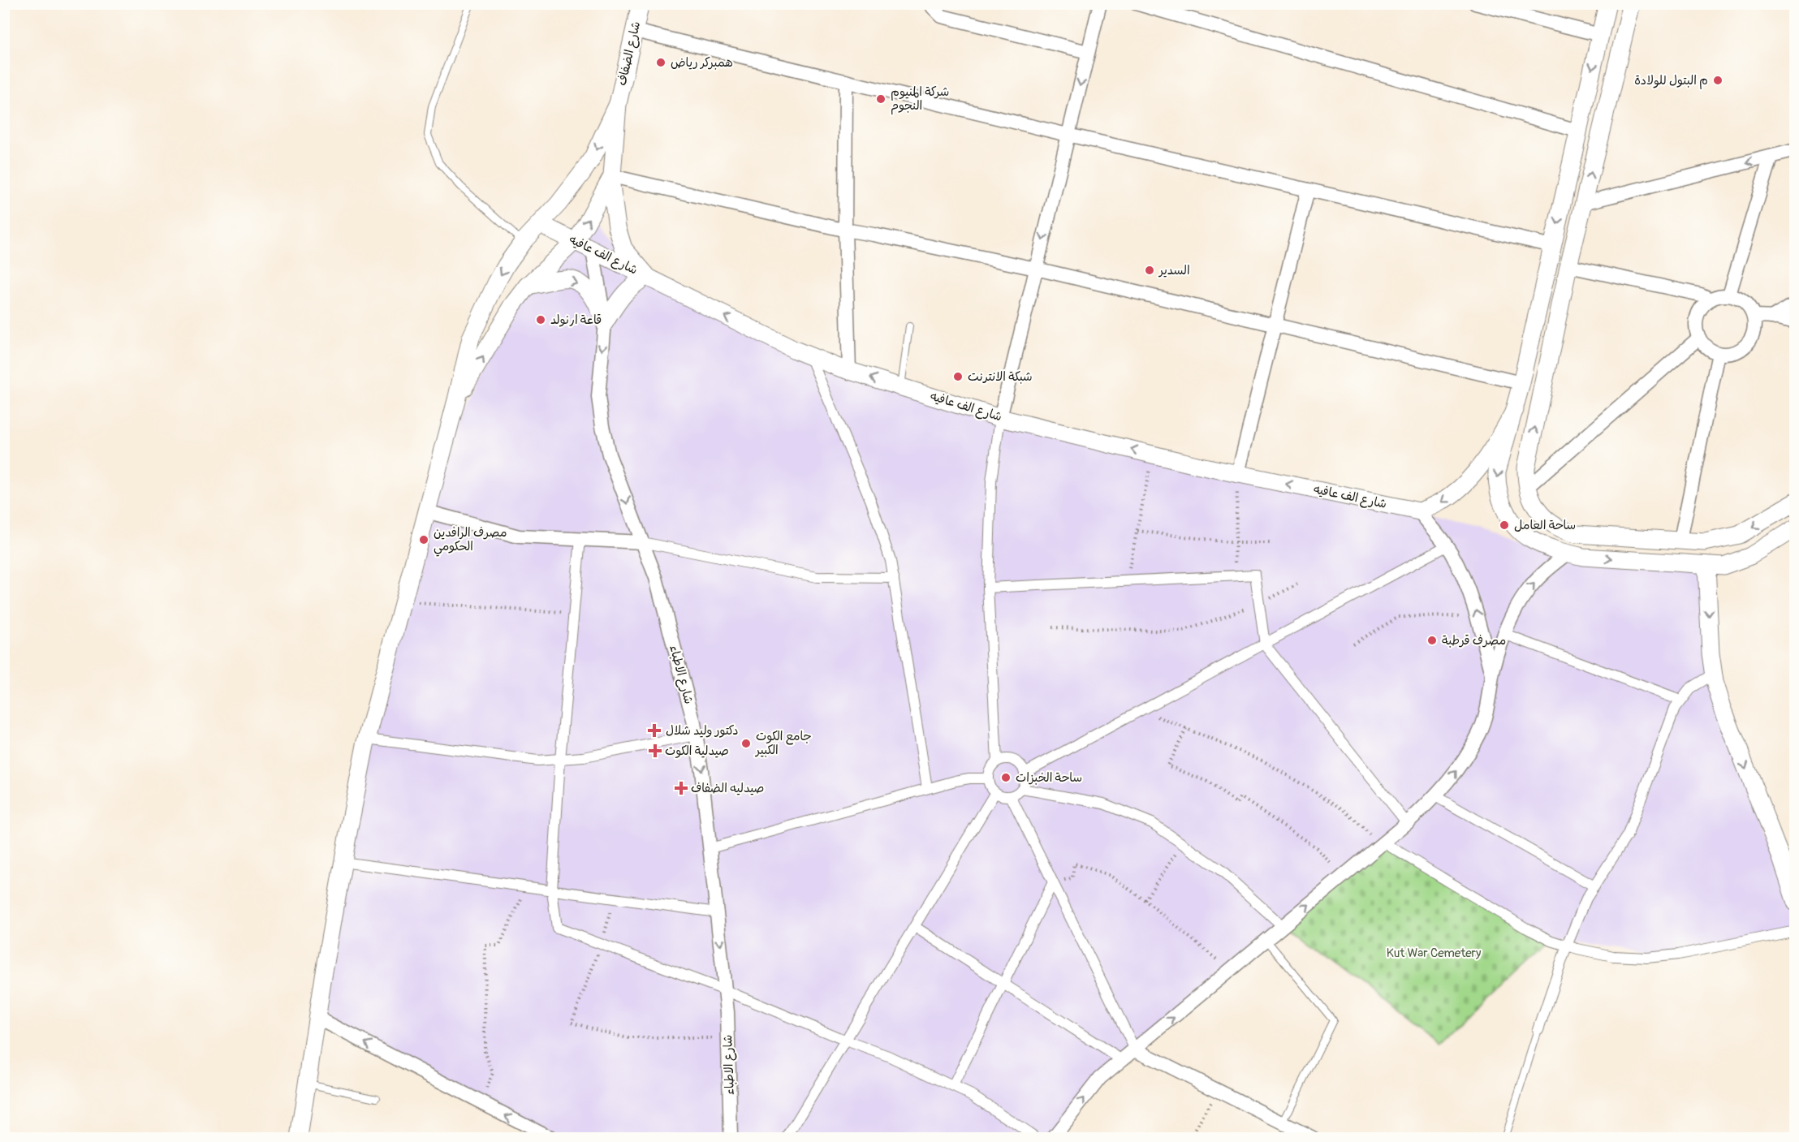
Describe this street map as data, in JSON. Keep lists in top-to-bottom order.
{
  "streets": {
    "street": ["شارع الضفاف", "شارع الف عافيه", "شارع الاطباء"]
  },
  "crossings": [
    ["شارع الف عافيه", "شارع الاطباء"]
  ],
  "one_way": ["شارع الاطباء"],
  "parks": ["Kut War Cemetery"],
  "places": {
    "other": [
      "همبركر رياض",
      "م البتول للولادة",
      "شركة المنيوم النجوم",
      "السدير",
      "قاعة ارنولد",
      "شبكة الانترنت",
      "ساحة العامل",
      "مصرف الرافدين الحكومي",
      "مصرف قرطبة",
      "جامع الكوت الكبير",
      "ساحة الخبزات"
    ],
    "health": ["دكتور وليد شلال", "صيدلية الكوت", "صيدليه الضفاف"]
  }
}
